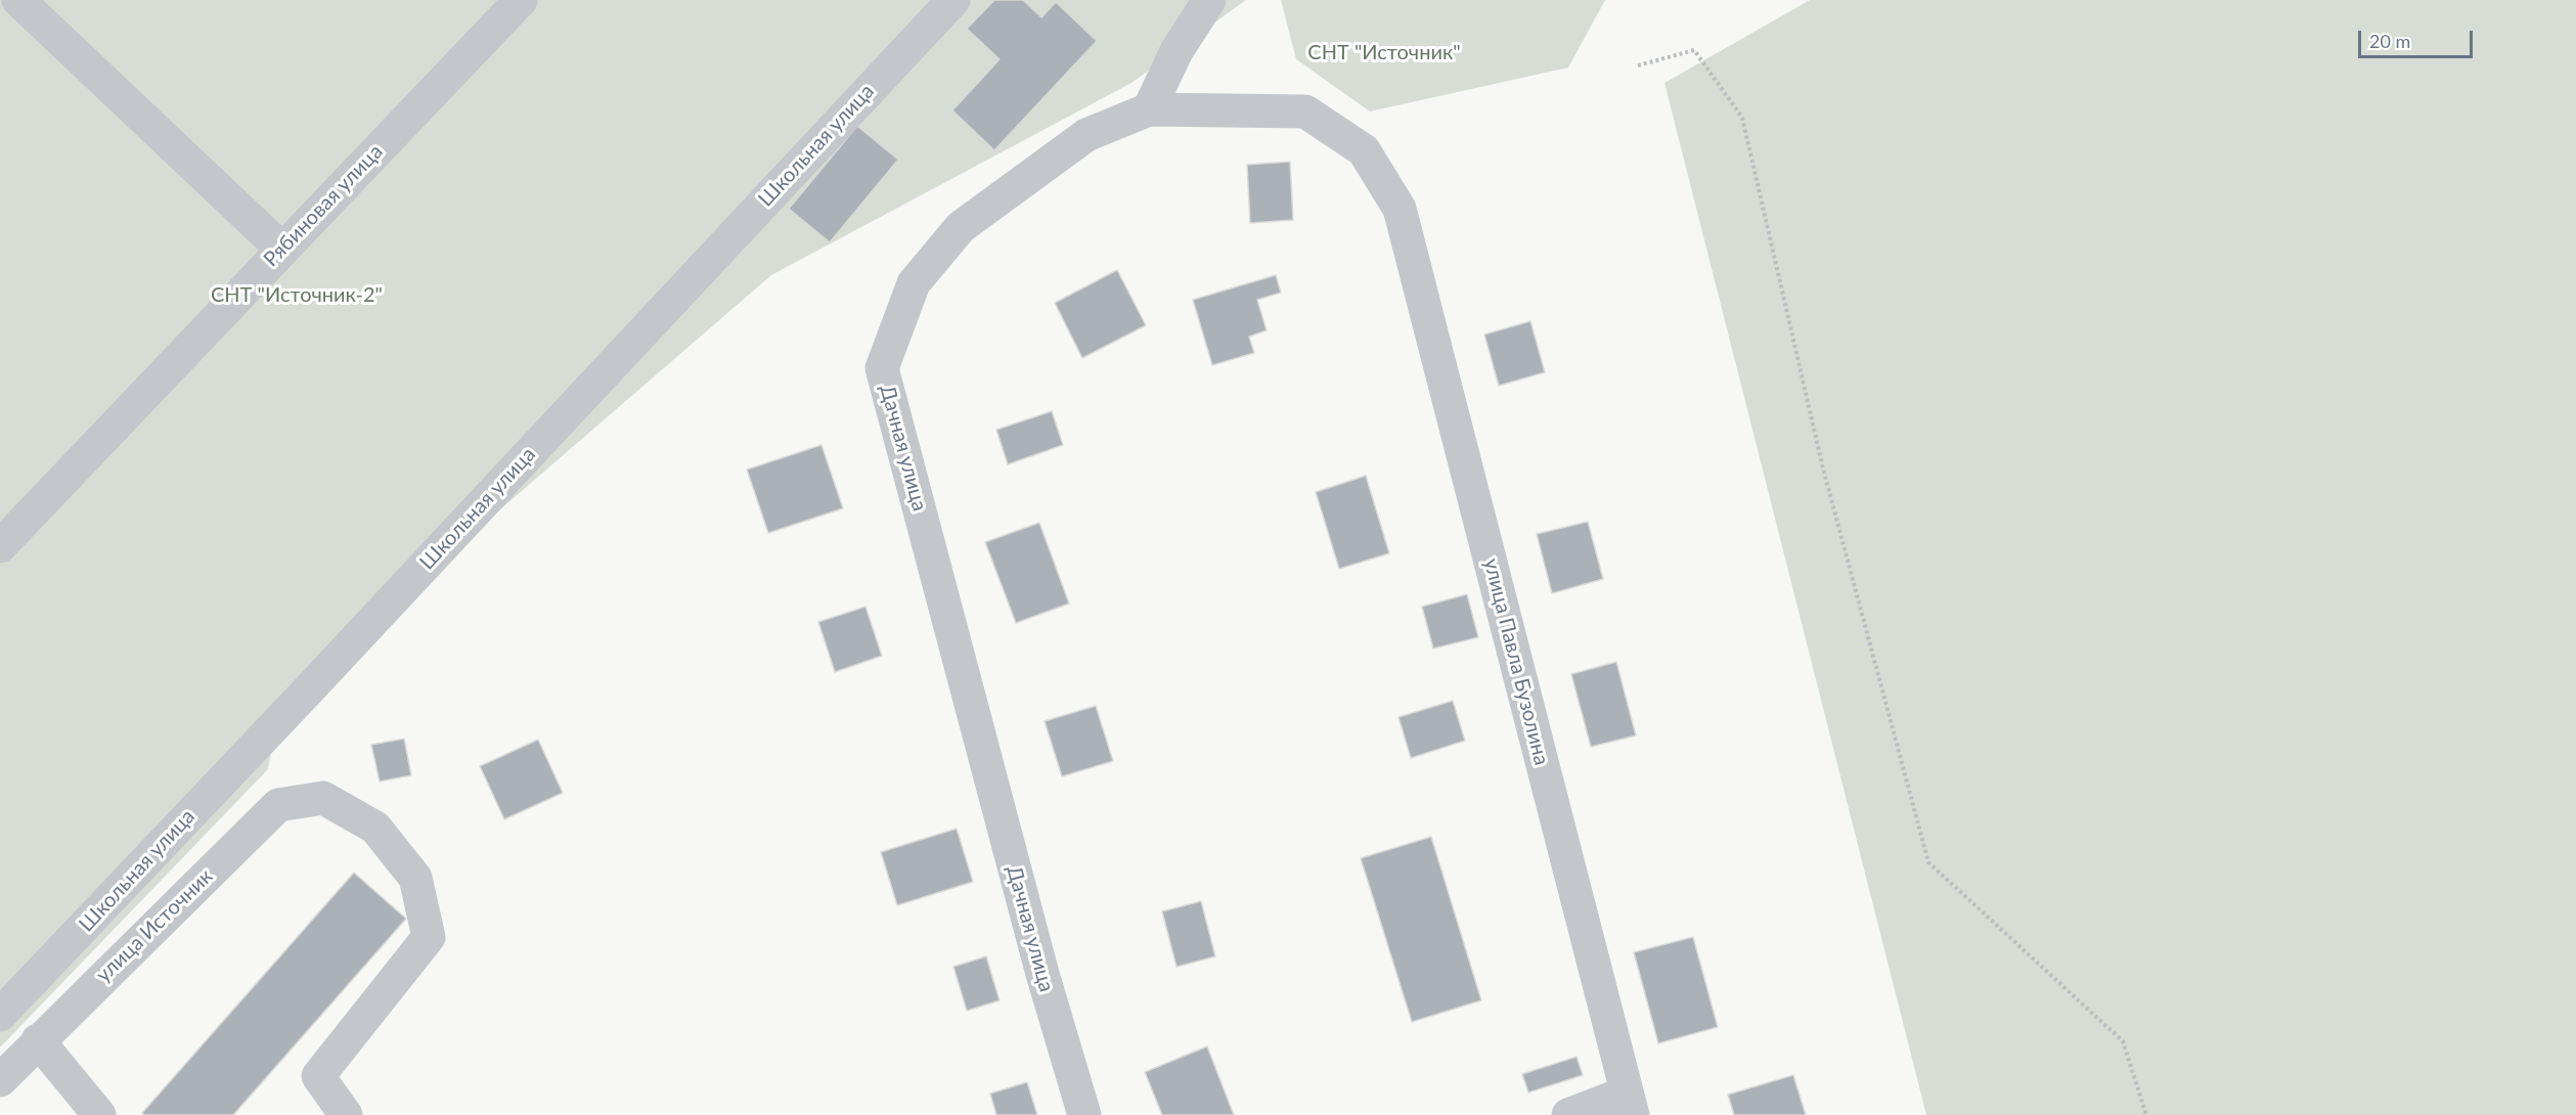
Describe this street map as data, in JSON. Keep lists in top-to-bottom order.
{
  "streets": {
    "street": [
      "Школьная улица",
      "Рябиновая улица",
      "Дачная улица",
      "улица Павла Бузолина",
      "улица Источник"
    ]
  },
  "crossings": [
    ["Дачная улица", "улица Павла Бузолина"]
  ],
  "parks": ["СНТ \"Источник\"", "СНТ \"Источник-2\""],
  "scale_bar": "20 m"
}
